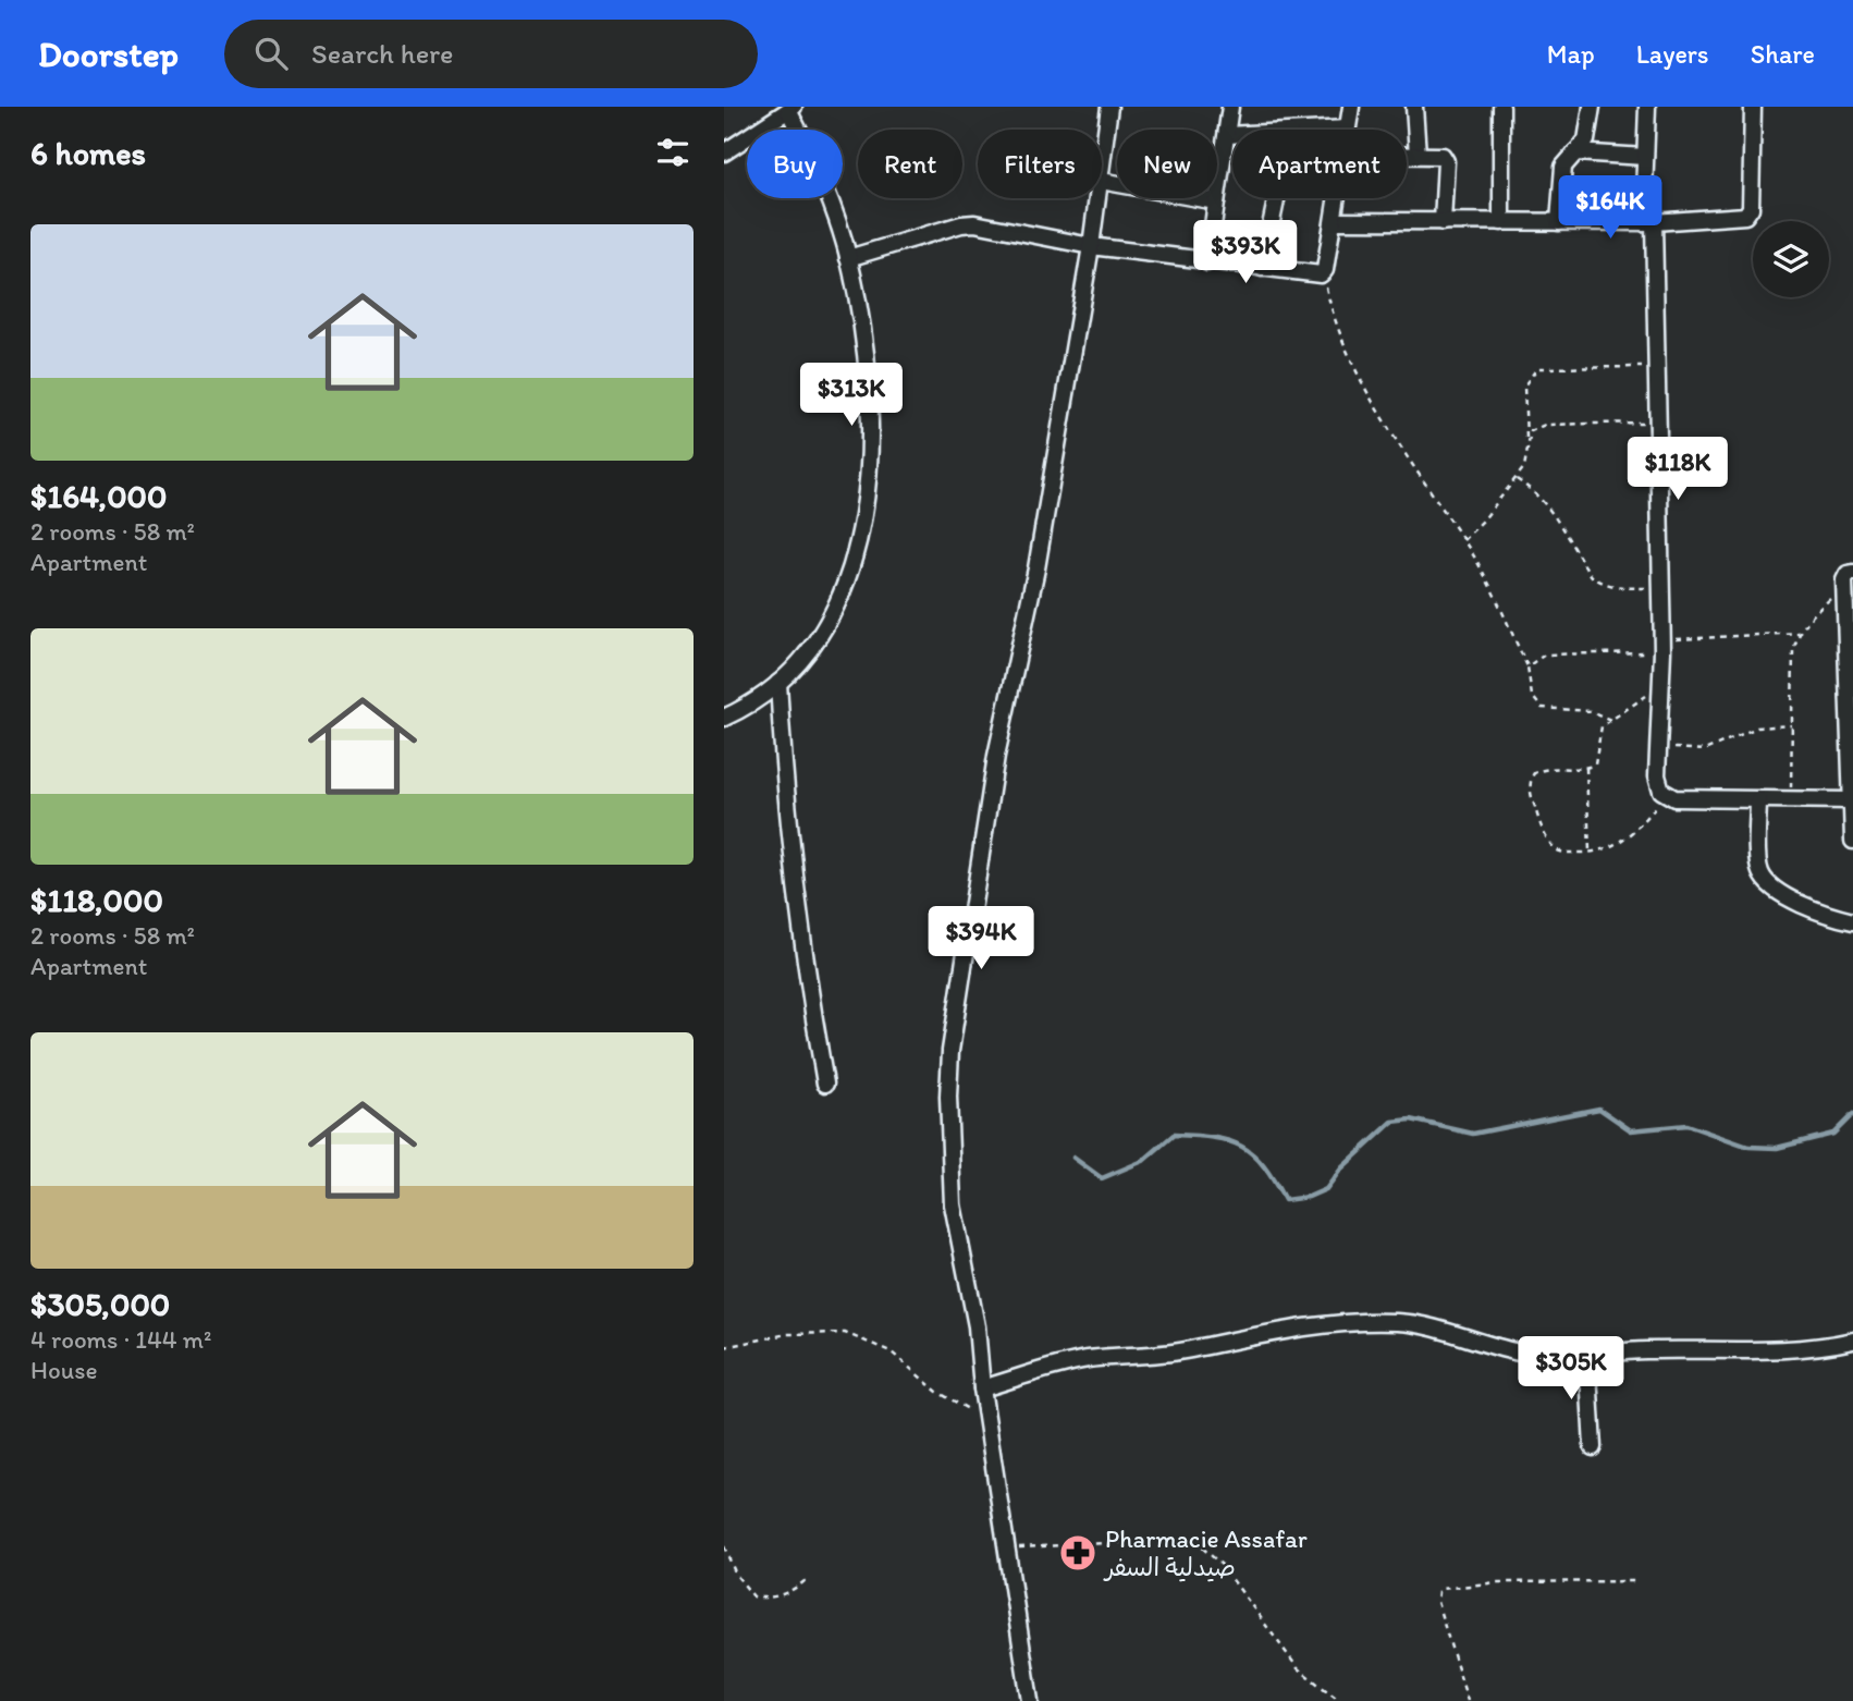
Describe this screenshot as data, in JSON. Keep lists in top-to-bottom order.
{
  "places": {
    "pharmacy": ["Pharmacie Assafar صيدلية السفر"]
  },
  "page": {
    "header": "Doorstep",
    "search": "Search here",
    "nav": ["Map", "Layers", "Share"],
    "heading": "6 homes",
    "chip": [
      "Buy",
      "Rent",
      "Filters",
      "New",
      "Apartment"
    ],
    "price": [
      "$164K",
      "$393K",
      "$313K",
      "$118K",
      "$394K",
      "$305K"
    ],
    "list": [
      {
        "name": "$164,000",
        "note": "2 rooms · 58 m² · Apartment"
      },
      {
        "name": "$118,000",
        "note": "2 rooms · 58 m² · Apartment"
      },
      {
        "name": "$305,000",
        "note": "4 rooms · 144 m² · House"
      }
    ]
  }
}
